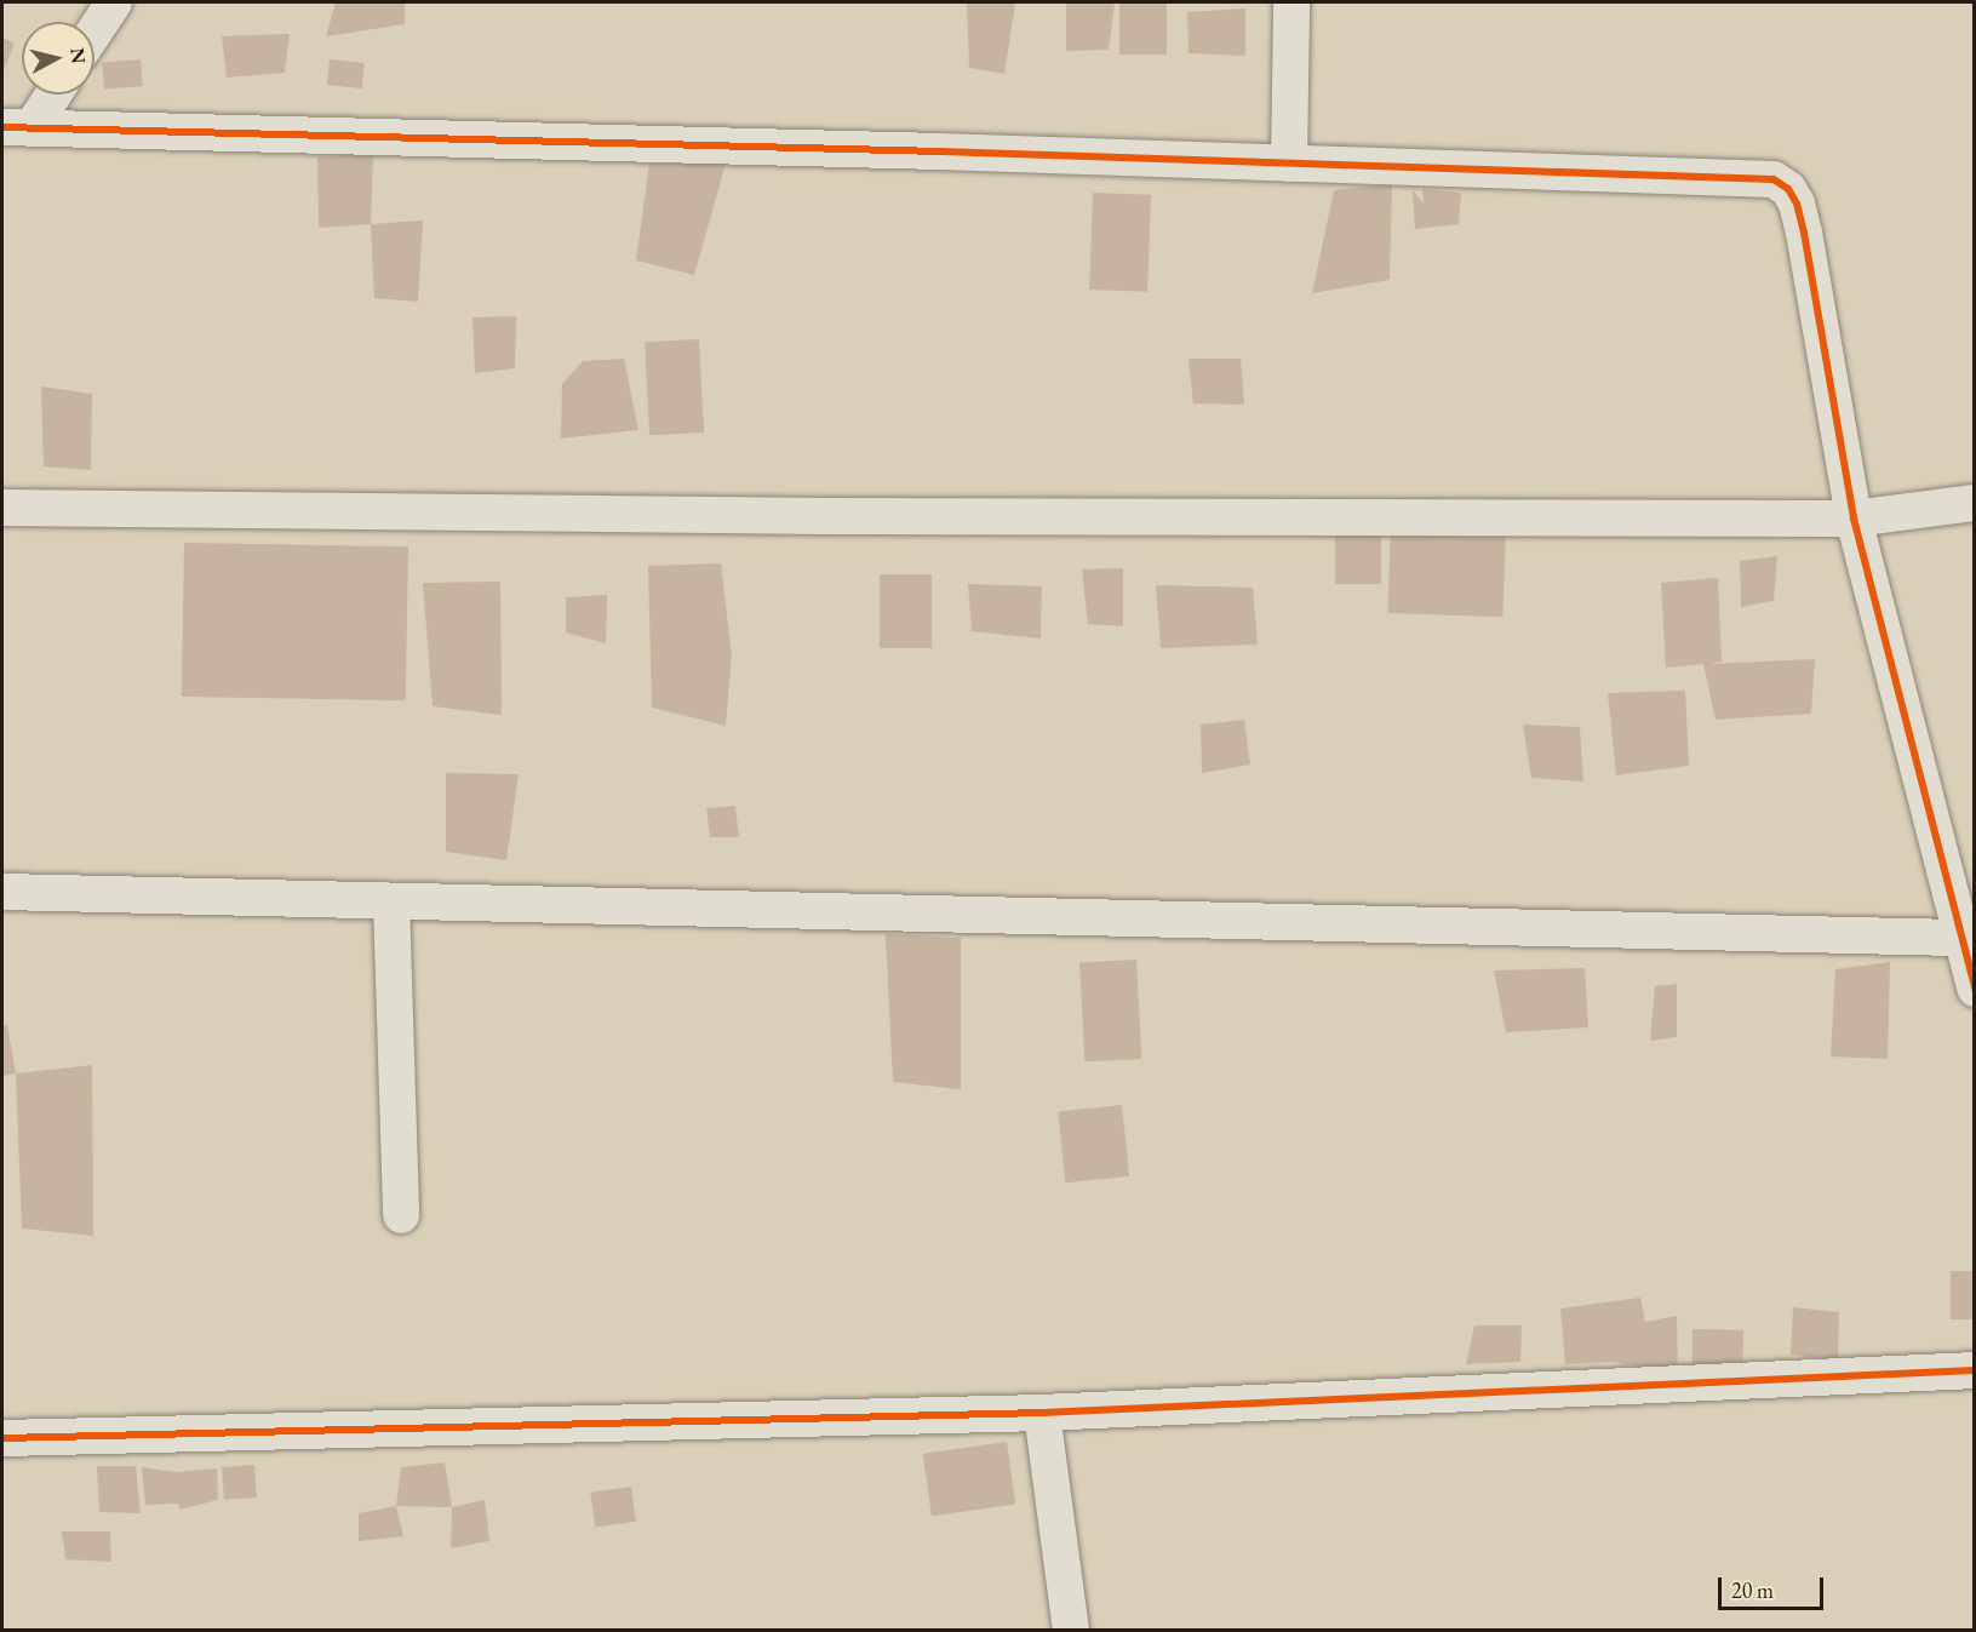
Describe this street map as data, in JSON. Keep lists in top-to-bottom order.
{
  "scale_bar": "20 m",
  "north": "right"
}
